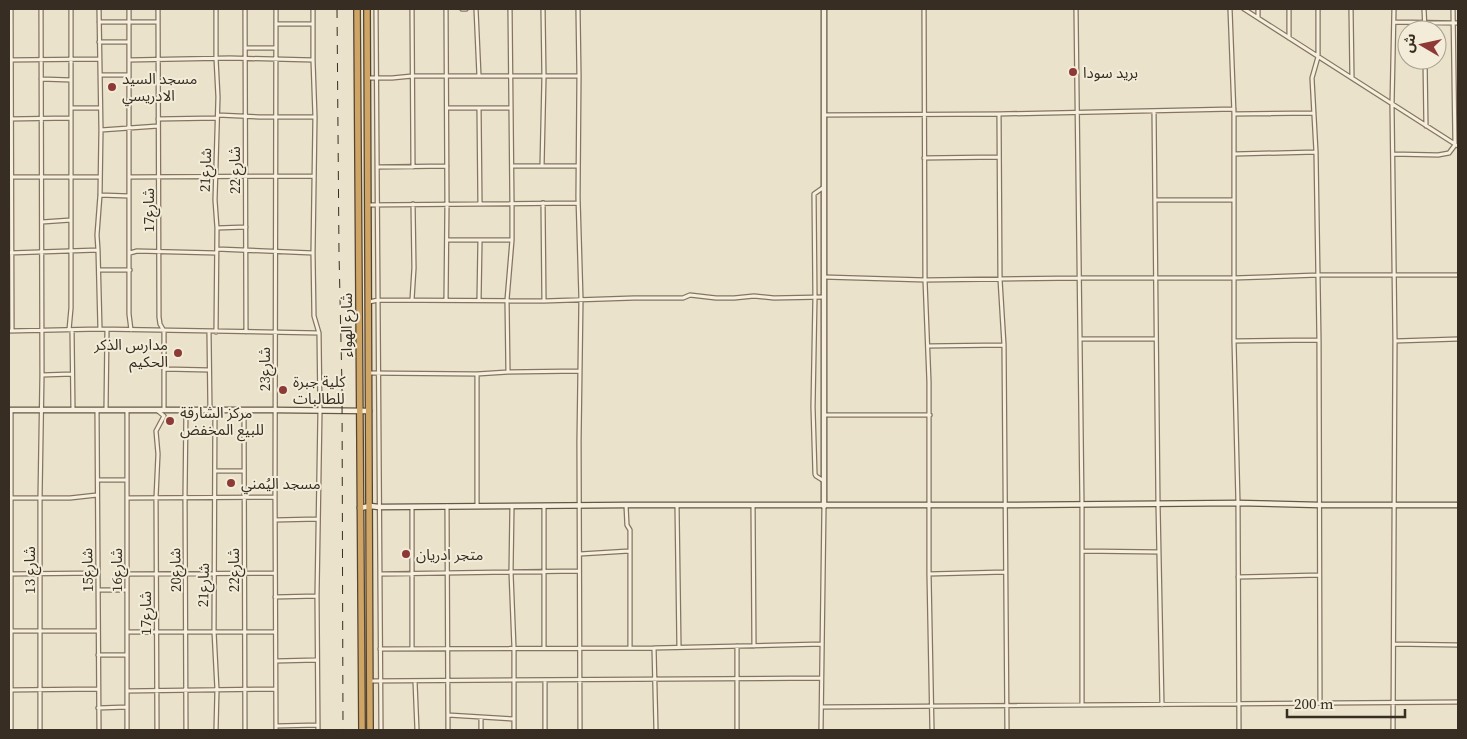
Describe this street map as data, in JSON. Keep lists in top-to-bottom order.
{
  "streets": {
    "highway": ["شارع الهواء"],
    "street": [
      "شارع21",
      "شارع 22",
      "شارع17",
      "شارع23",
      "شارع 13",
      "شارع15",
      "شارع16",
      "شارع20",
      "شارع22"
    ]
  },
  "places": [
    "بريد سودا",
    "مسجد السيد الادريسي",
    "مدارس الذكر الحكيم",
    "كلية جبرة للطالبات",
    "مركز الشارقة للبيع المخفض",
    "مسجد اليُمني",
    "متجر ادريان"
  ],
  "scale_bar": "200 m",
  "north": "left"
}
